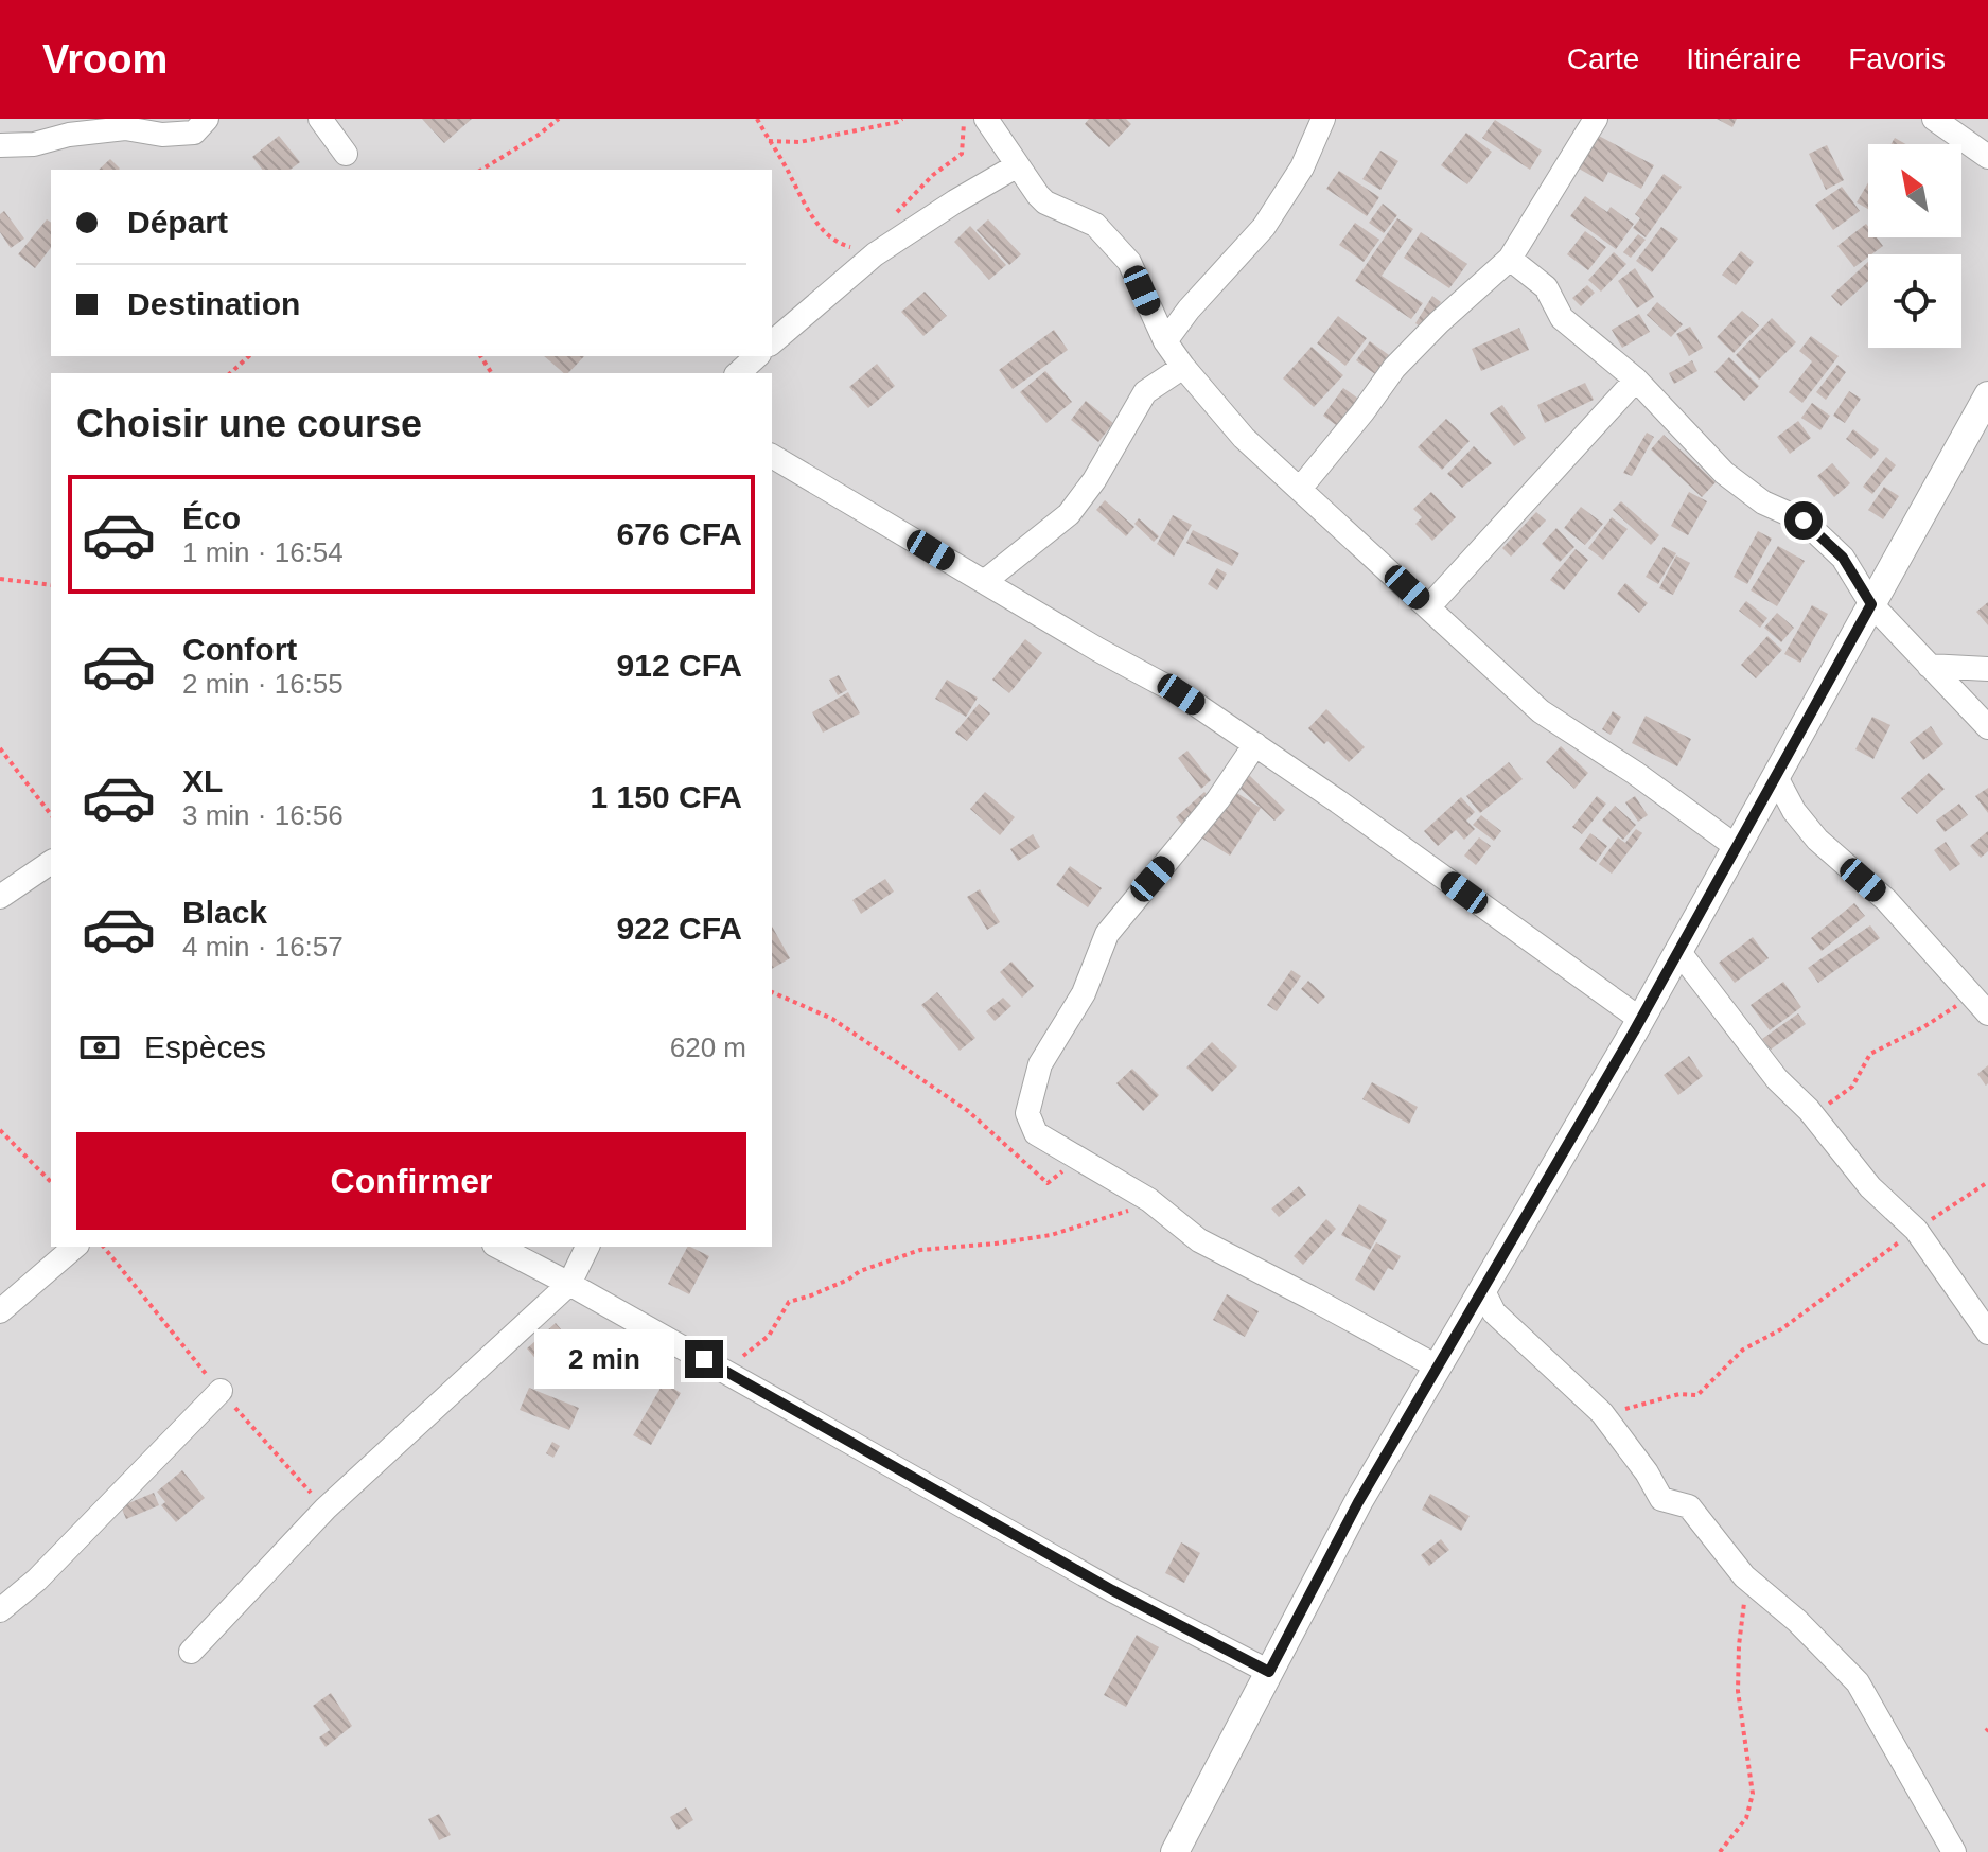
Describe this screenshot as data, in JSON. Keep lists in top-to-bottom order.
{
  "north": "top left",
  "page": {
    "header": "Vroom",
    "nav": ["Carte", "Itinéraire", "Favoris"],
    "banner": ["Départ", "Destination"],
    "heading": "Choisir une course",
    "list": [
      {
        "name": "Éco",
        "note": "1 min · 16:54",
        "value": "676 CFA"
      },
      {
        "name": "Confort",
        "note": "2 min · 16:55",
        "value": "912 CFA"
      },
      {
        "name": "XL",
        "note": "3 min · 16:56",
        "value": "1 150 CFA"
      },
      {
        "name": "Black",
        "note": "4 min · 16:57",
        "value": "922 CFA"
      }
    ],
    "pay": ["Espèces", "620 m"],
    "buttons": "Confirmer",
    "bubble": "2 min"
  }
}
